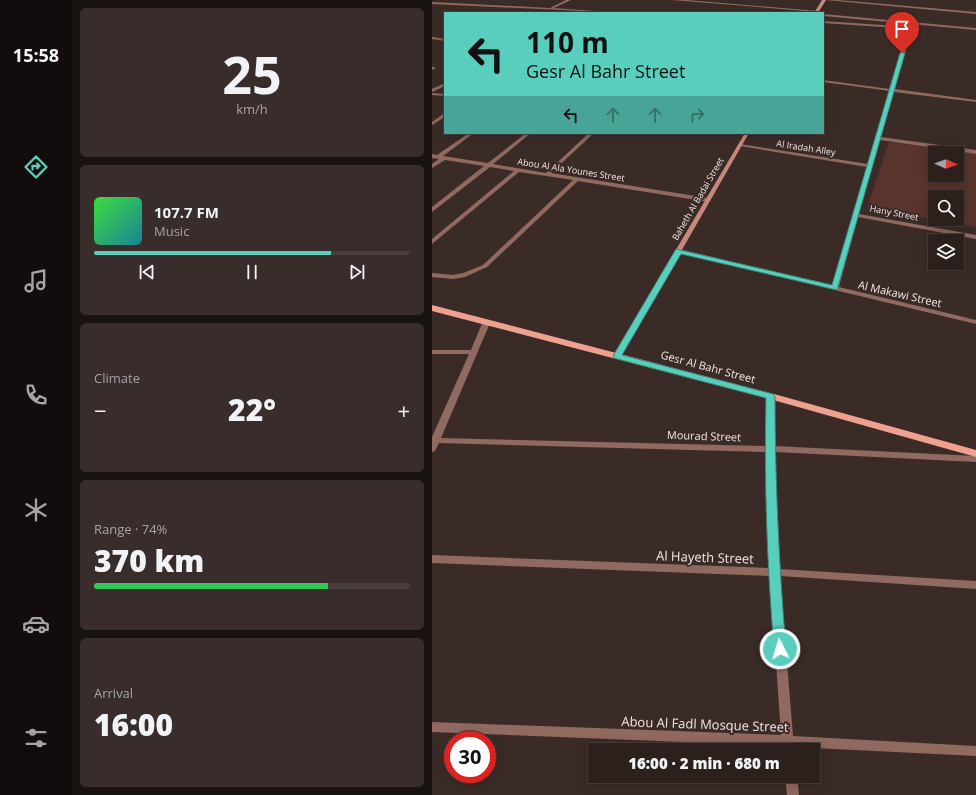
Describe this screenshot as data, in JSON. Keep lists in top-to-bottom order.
{
  "streets": {
    "main road": ["Gesr Al Bahr Street"],
    "street": [
      "Al Iradah Alley",
      "Abou Al Ala Younes Street",
      "Baheth Al Badai Street",
      "Hany Street",
      "Al Makawi Street",
      "Mourad Street",
      "Al Hayeth Street",
      "Abou Al Fadl Mosque Street"
    ]
  },
  "crossings": [
    ["Al Iradah Alley", "Baheth Al Badai Street"],
    ["Abou Al Ala Younes Street", "Baheth Al Badai Street"],
    ["Baheth Al Badai Street", "Al Makawi Street"],
    ["Baheth Al Badai Street", "Gesr Al Bahr Street"]
  ],
  "north": "right",
  "page": {
    "tabs": "15:58",
    "tile": [
      ["25", "km/h"],
      "Climate",
      ["Range · 74%", "370 km"],
      ["Arrival", "16:00"]
    ],
    "turn": ["110 m", "Gesr Al Bahr Street"],
    "song": ["107.7 FM", "Music"],
    "heat": ["−", "22°", "+"],
    "limit": "30",
    "trip": "16:00 · 2 min · 680 m"
  }
}
